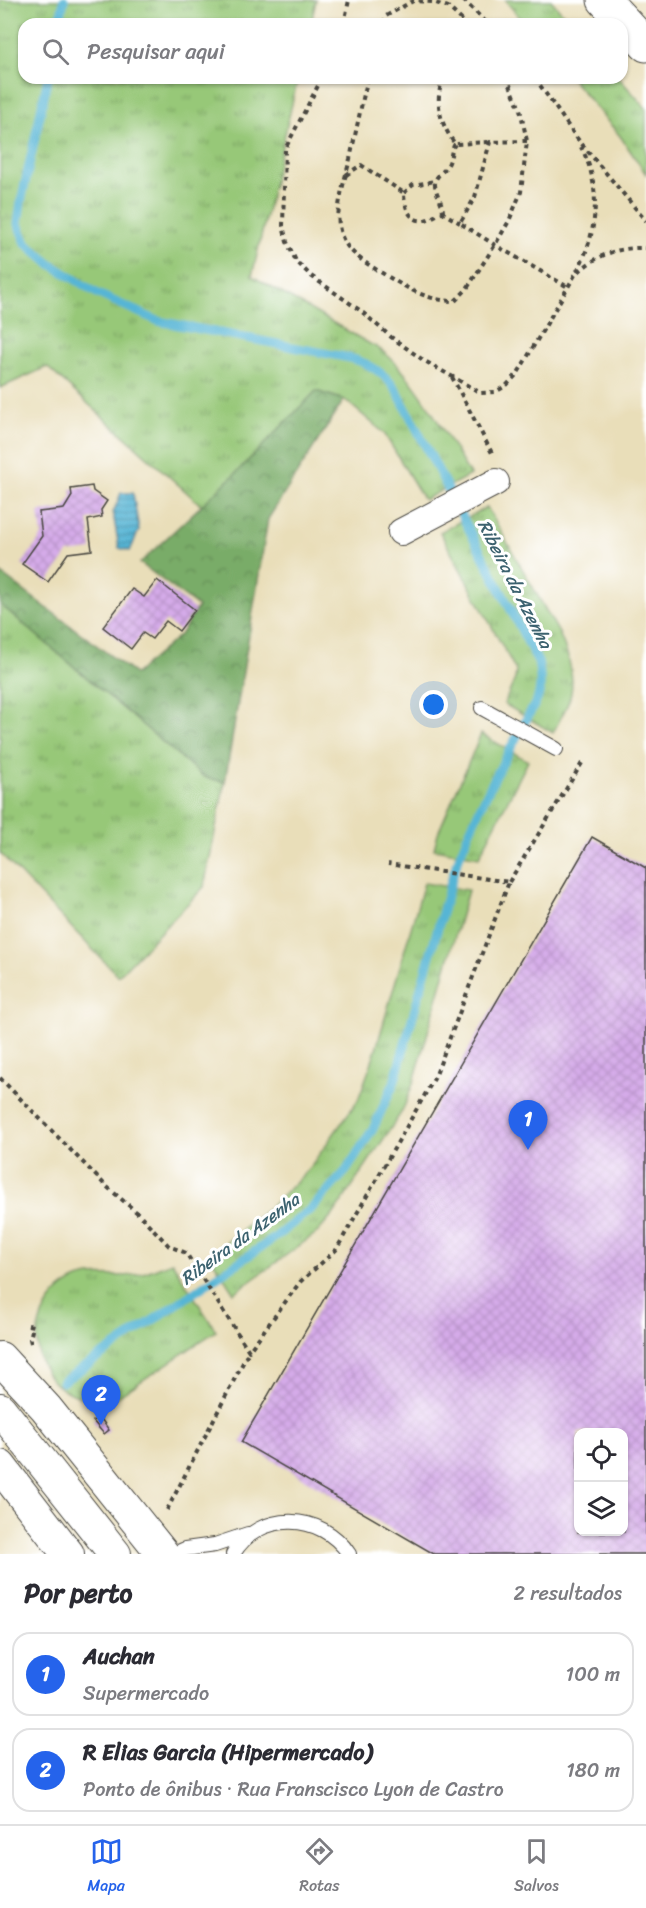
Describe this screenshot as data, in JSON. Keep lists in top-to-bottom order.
{
  "water": ["Ribeira da Azenha"],
  "page": {
    "search": "Pesquisar aqui",
    "pins": ["1", "2"],
    "heading": ["Por perto", "2 resultados"],
    "list": [
      {
        "mark": "1",
        "name": "Auchan",
        "note": "Supermercado",
        "value": "100 m"
      },
      {
        "mark": "2",
        "name": "R Elias Garcia (Hipermercado)",
        "note": "Ponto de ônibus · Rua Franscisco Lyon de Castro",
        "value": "180 m"
      }
    ],
    "nav": ["Mapa", "Rotas", "Salvos"]
  }
}
